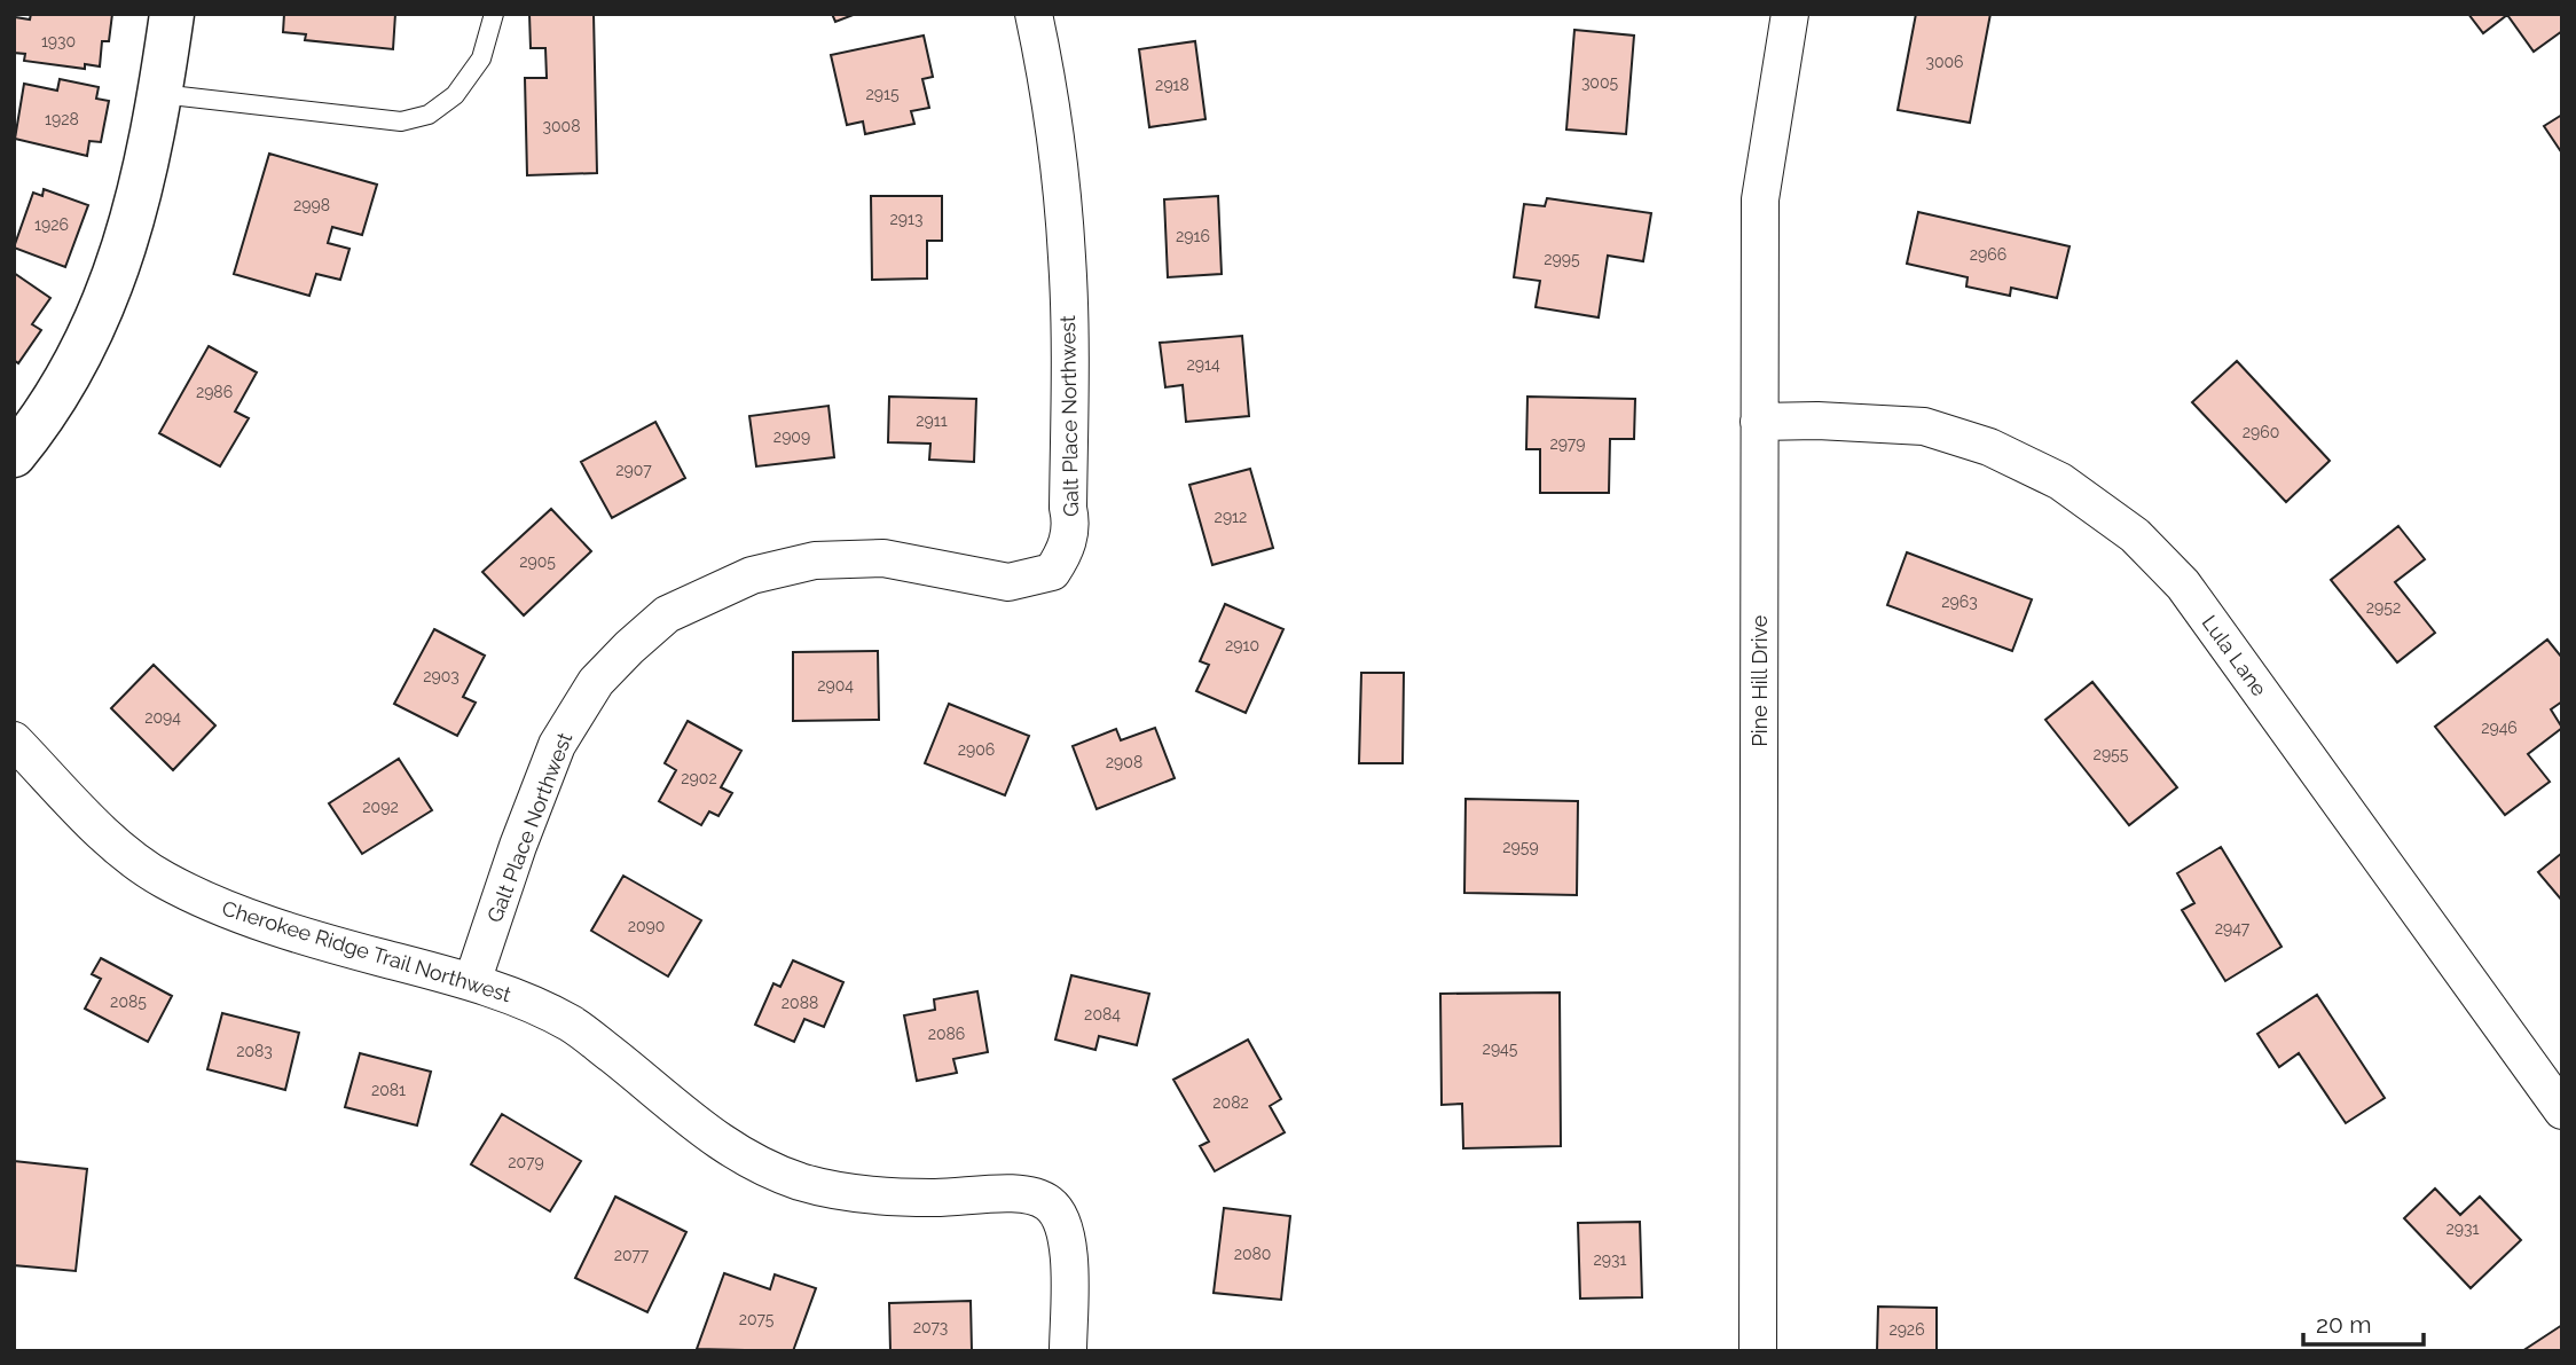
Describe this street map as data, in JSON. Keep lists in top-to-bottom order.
{
  "streets": {
    "street": [
      "Galt Place Northwest",
      "Lula Lane",
      "Pine Hill Drive",
      "Cherokee Ridge Trail Northwest"
    ]
  },
  "crossings": [
    ["Galt Place Northwest", "Cherokee Ridge Trail Northwest"],
    ["Lula Lane", "Pine Hill Drive"]
  ],
  "house_numbers": [
    "1930",
    "3006",
    "3005",
    "2918",
    "2915",
    "1928",
    "3008",
    "2998",
    "2913",
    "1926",
    "2916",
    "2966",
    "2995",
    "2914",
    "2986",
    "2911",
    "2960",
    "2909",
    "2979",
    "2907",
    "2912",
    "2905",
    "2963",
    "2952",
    "2910",
    "2903",
    "2904",
    "2094",
    "2946",
    "2906",
    "2955",
    "2908",
    "2902",
    "2092",
    "2959",
    "2090",
    "2947",
    "2085",
    "2088",
    "2084",
    "2086",
    "2945",
    "2083",
    "2081",
    "2082",
    "2079",
    "2931",
    "2080",
    "2077",
    "2931",
    "2075",
    "2073",
    "2926"
  ],
  "scale_bar": "20 m"
}
